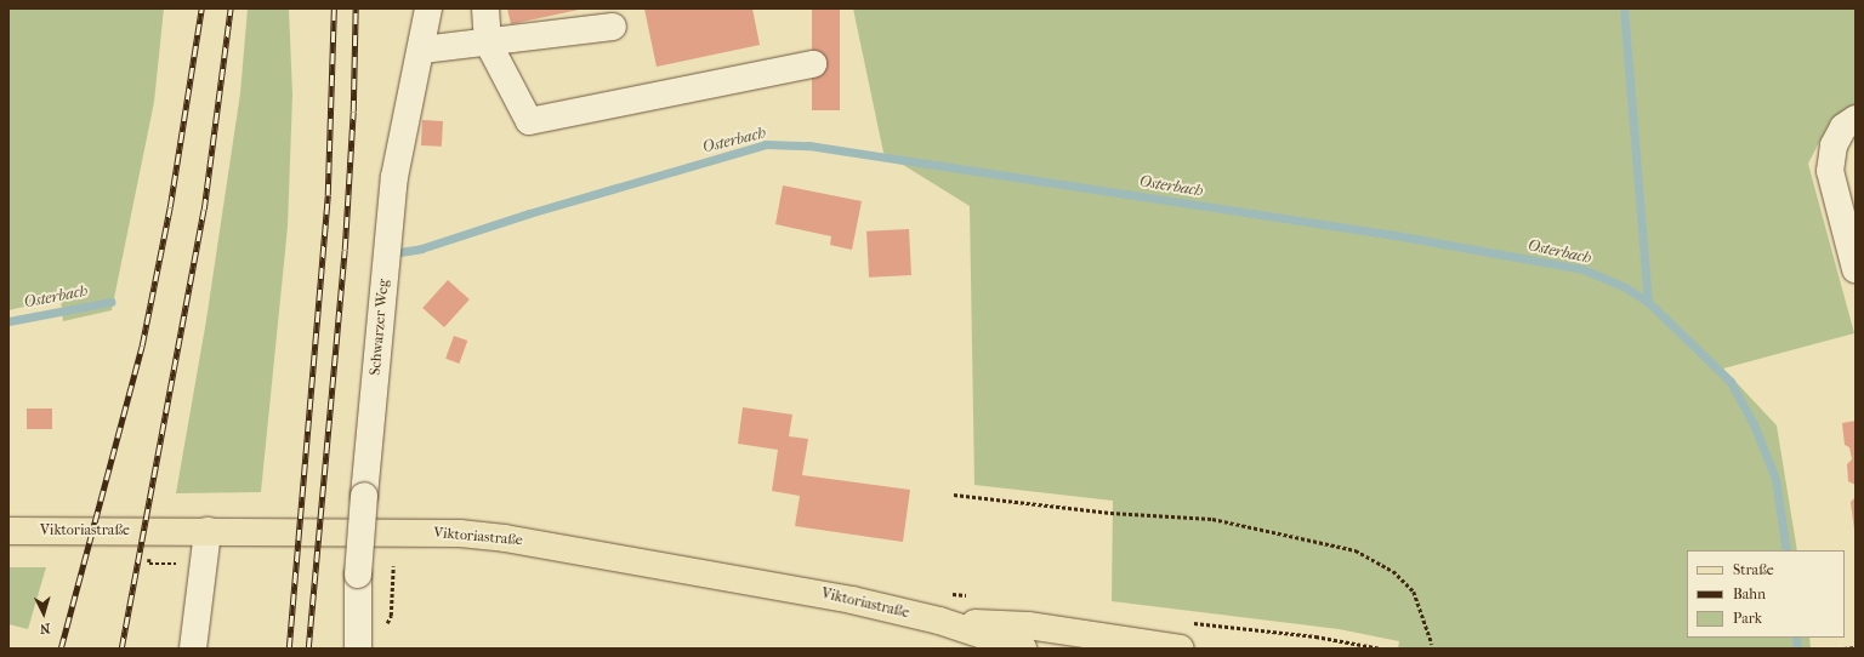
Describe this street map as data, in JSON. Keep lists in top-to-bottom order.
{
  "streets": {
    "main road": ["Viktoriastraße"],
    "street": ["Schwarzer Weg"]
  },
  "water": ["Osterbach"],
  "legend": ["Straße", "Bahn", "Park"],
  "north": "bottom"
}
